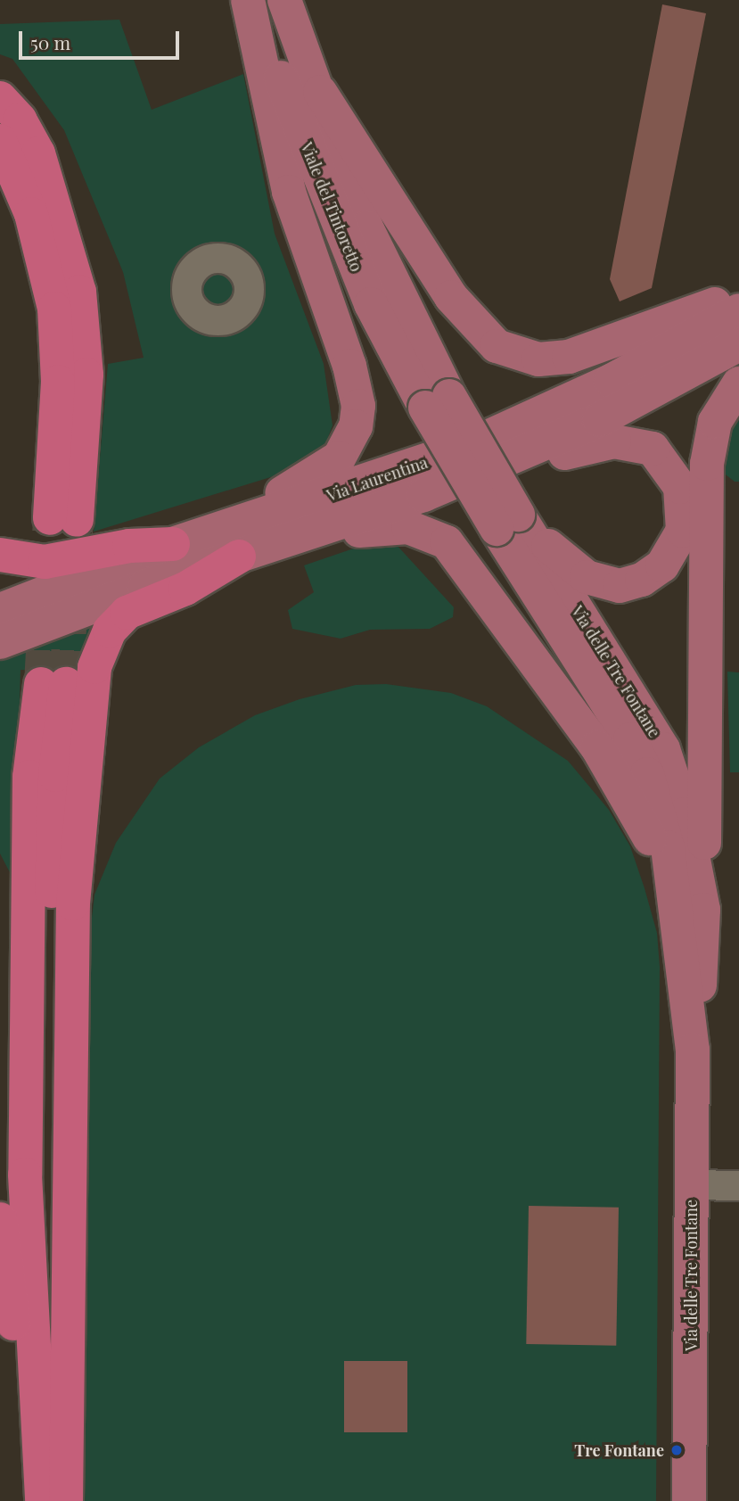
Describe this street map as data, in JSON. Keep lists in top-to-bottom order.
{
  "streets": {
    "main road": ["Viale del Tintoretto", "Via Laurentina", "Via delle Tre Fontane"]
  },
  "crossings": [
    ["Viale del Tintoretto", "Via delle Tre Fontane"]
  ],
  "places": ["Tre Fontane"],
  "scale_bar": "50 m"
}
